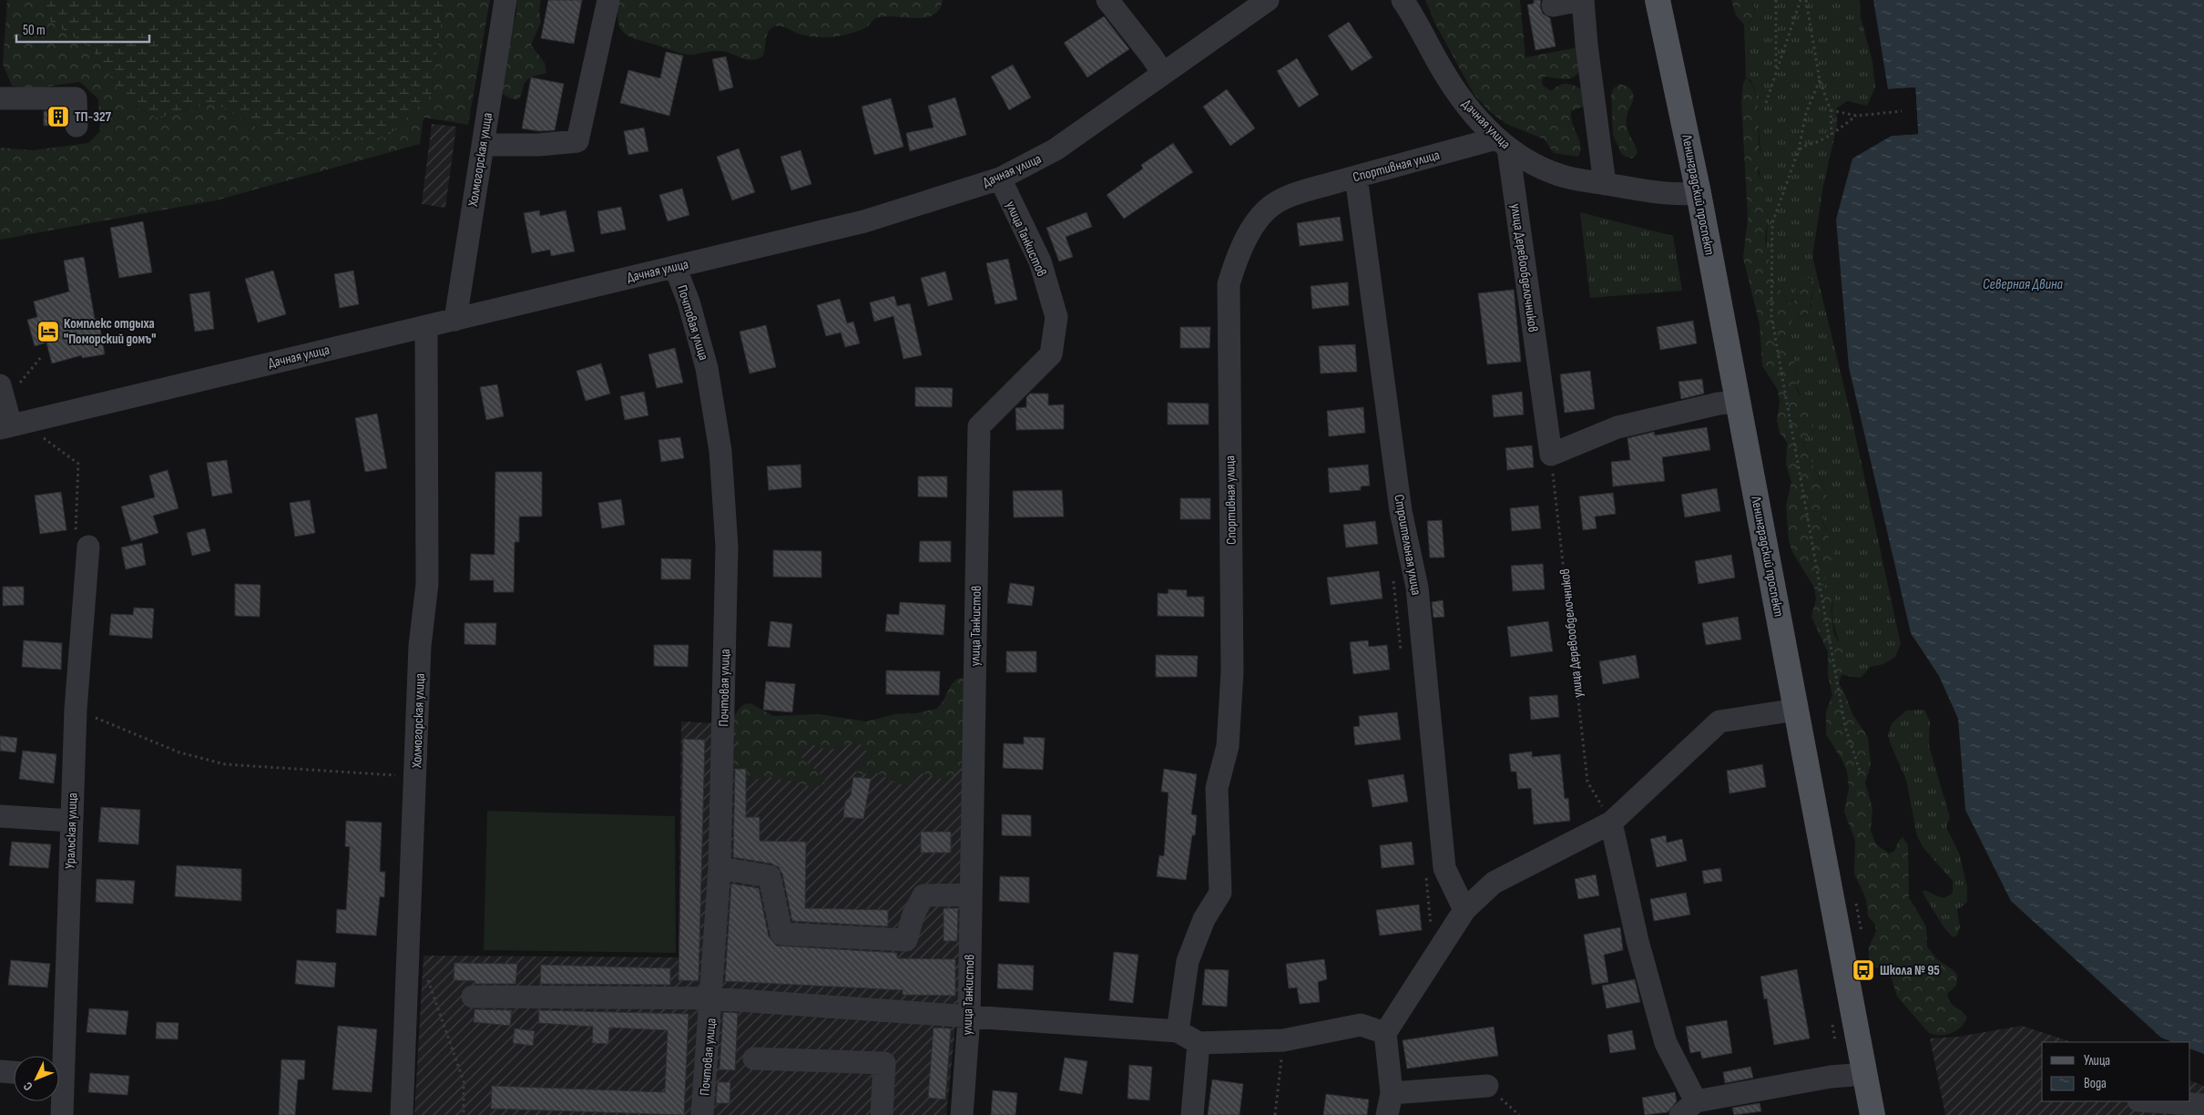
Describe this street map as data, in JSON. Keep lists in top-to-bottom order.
{
  "streets": {
    "main road": ["Ленинградский проспект"],
    "street": [
      "Дачная улица",
      "Холмогорская улица",
      "Спортивная улица",
      "улица Танкистов",
      "улица Деревообделочников",
      "Почтовая улица",
      "Строительная улица",
      "Уральская улица"
    ]
  },
  "crossings": [
    ["Дачная улица", "Холмогорская улица"],
    ["Дачная улица", "Спортивная улица"],
    ["Дачная улица", "Ленинградский проспект"],
    ["Дачная улица", "улица Танкистов"],
    ["Дачная улица", "улица Деревообделочников"],
    ["Дачная улица", "Почтовая улица"],
    ["Спортивная улица", "улица Деревообделочников"],
    ["Спортивная улица", "Строительная улица"]
  ],
  "water": ["Северная Двина"],
  "places": {
    "building": ["ТП-327"],
    "hotel": ["Комплекс отдыха \"Поморский домъ\""],
    "bus stop": ["Школа № 95"]
  },
  "legend": ["Улица", "Вода"],
  "scale_bar": "50 m",
  "north": "bottom left"
}
